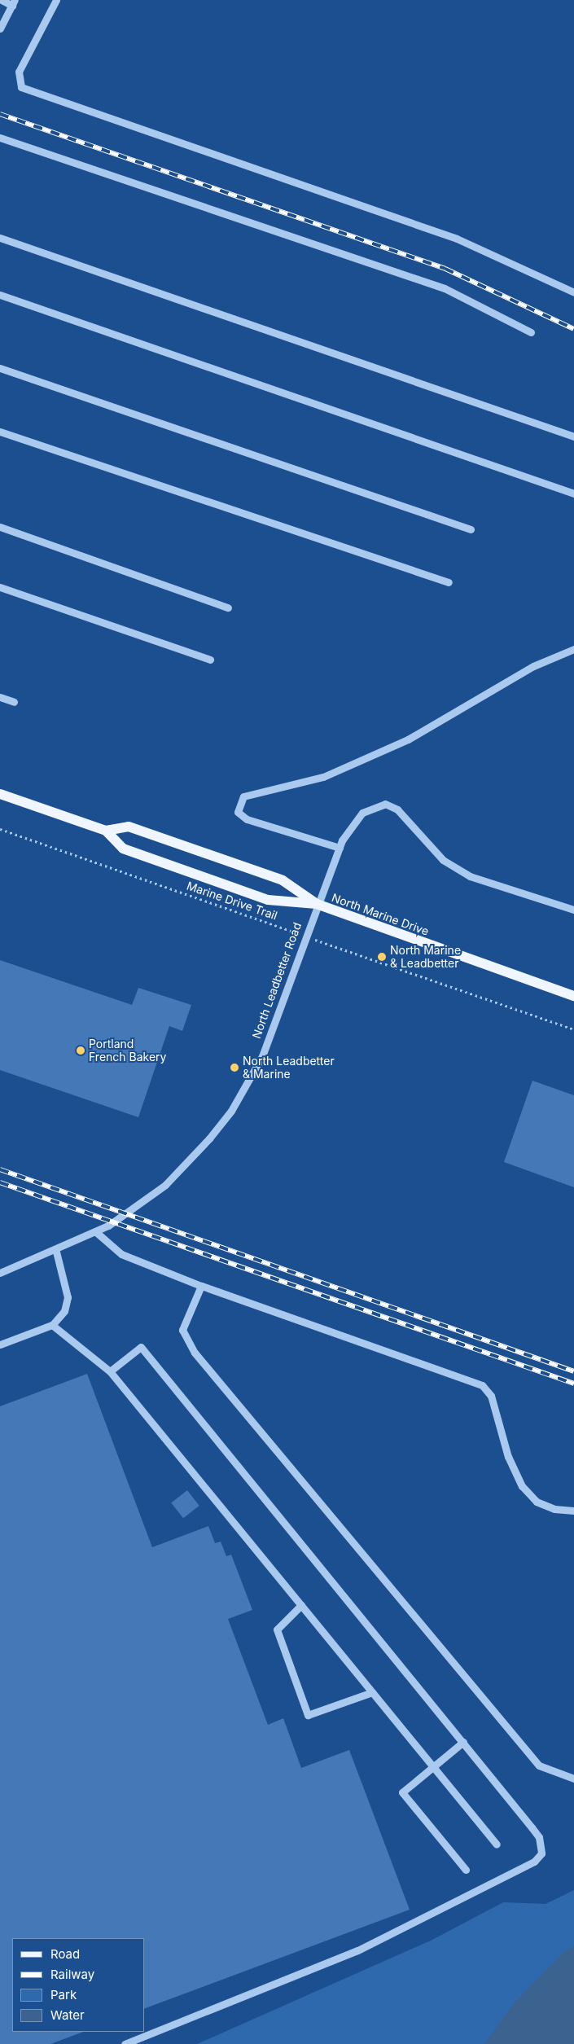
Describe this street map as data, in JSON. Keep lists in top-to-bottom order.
{
  "streets": {
    "main road": ["North Marine Drive"],
    "street": ["North Leadbetter Road"],
    "path": ["Marine Drive Trail"]
  },
  "crossings": [
    ["Marine Drive Trail", "North Leadbetter Road"],
    ["North Marine Drive", "North Leadbetter Road"]
  ],
  "places": ["North Marine & Leadbetter", "Portland French Bakery", "North Leadbetter & Marine"],
  "legend": [
    "Road",
    "Railway",
    "Park",
    "Water"
  ]
}
